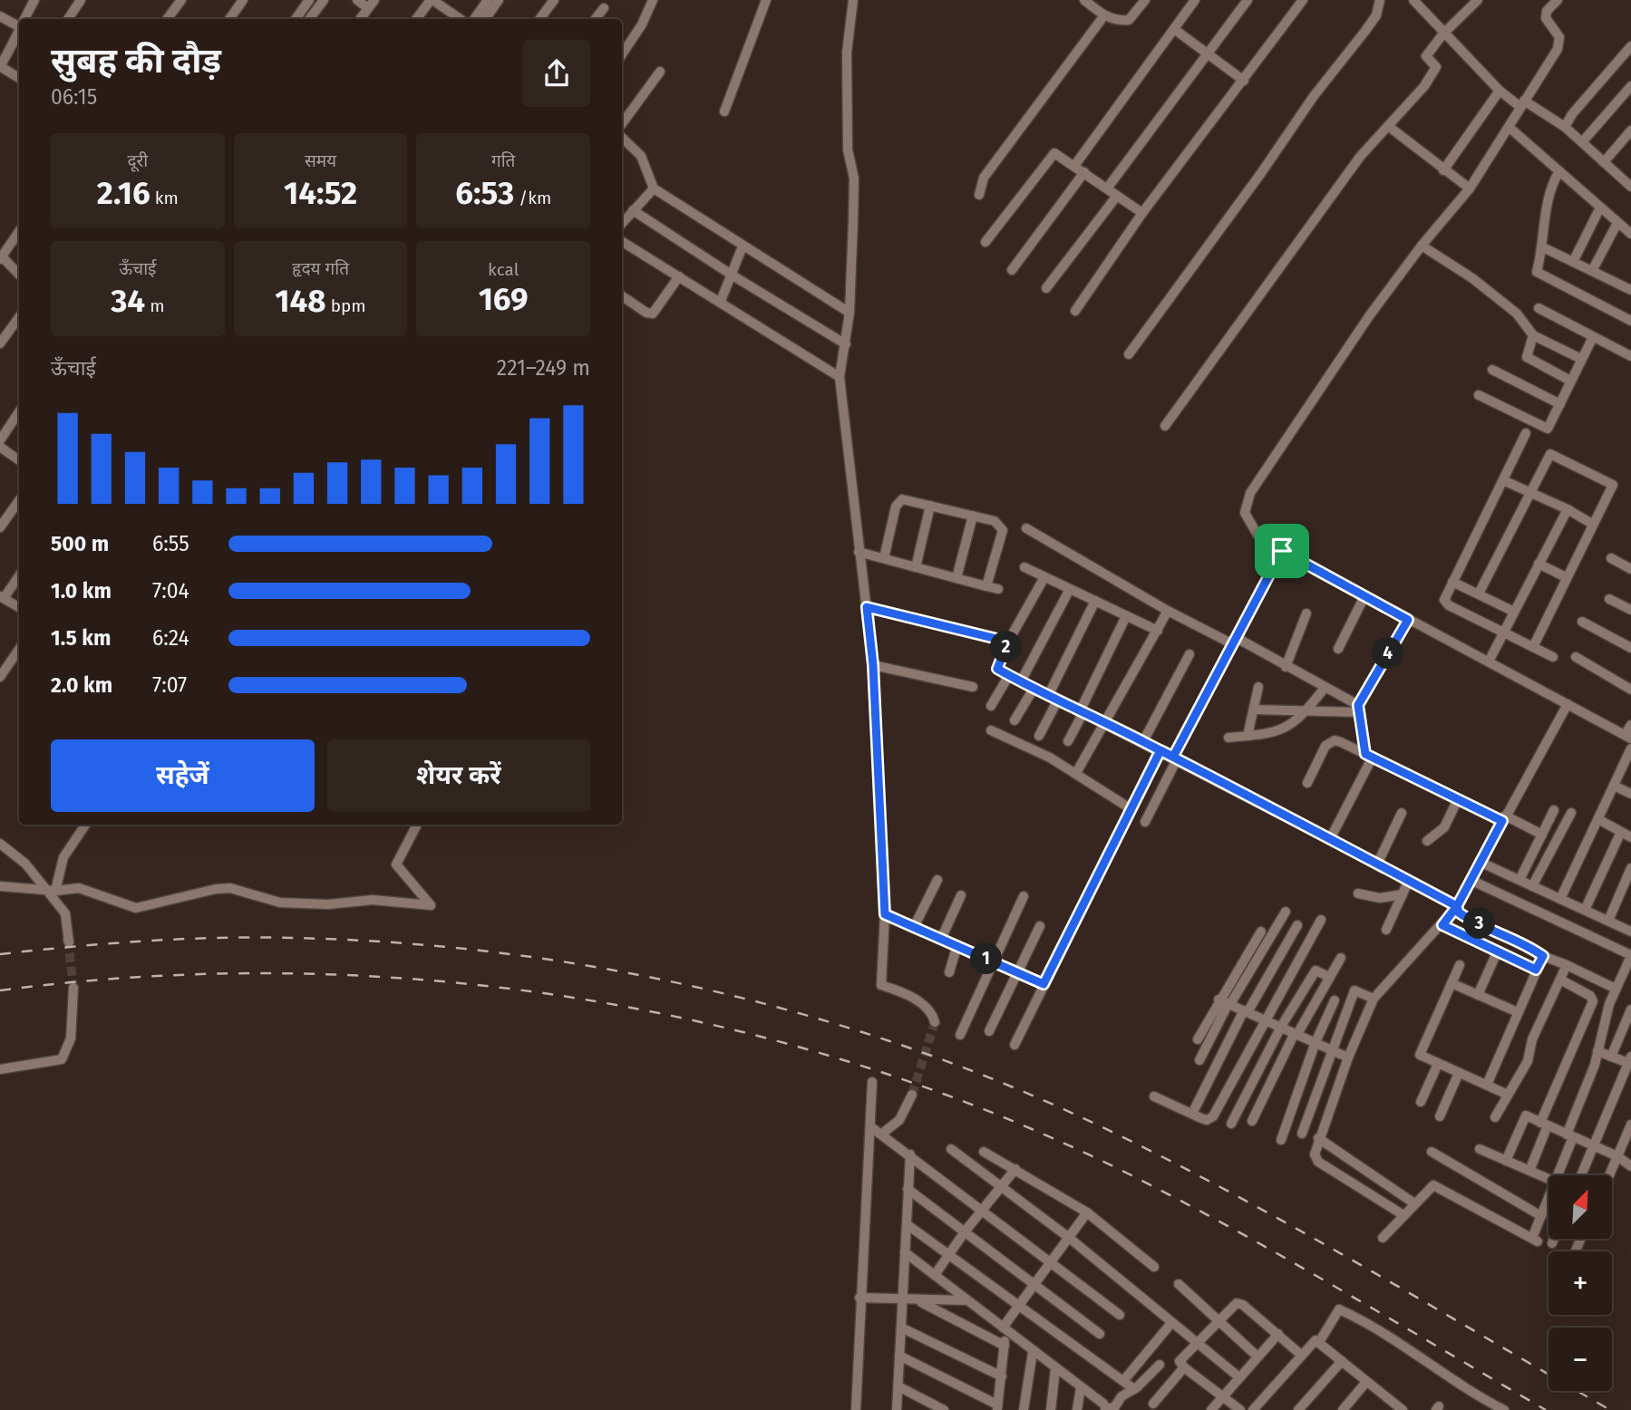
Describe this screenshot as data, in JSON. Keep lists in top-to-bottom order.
{
  "north": "top right",
  "page": {
    "heading": ["सुबह की दौड़", "06:15"],
    "stats": [
      ["दूरी", "2.16 km"],
      ["समय", "14:52"],
      ["गति", "6:53 /km"],
      ["ऊँचाई", "34 m"],
      ["हृदय गति", "148 bpm"],
      ["kcal", "169"]
    ],
    "chart": ["ऊँचाई", "221–249 m"],
    "list": [
      {
        "name": "500 m",
        "note": "6:55"
      },
      {
        "name": "1.0 km",
        "note": "7:04"
      },
      {
        "name": "1.5 km",
        "note": "6:24"
      },
      {
        "name": "2.0 km",
        "note": "7:07"
      }
    ],
    "pins": [
      "2",
      "4",
      "3",
      "1"
    ],
    "buttons": ["सहेजें", "शेयर करें"],
    "map_buttons": ["+", "−"]
  }
}
